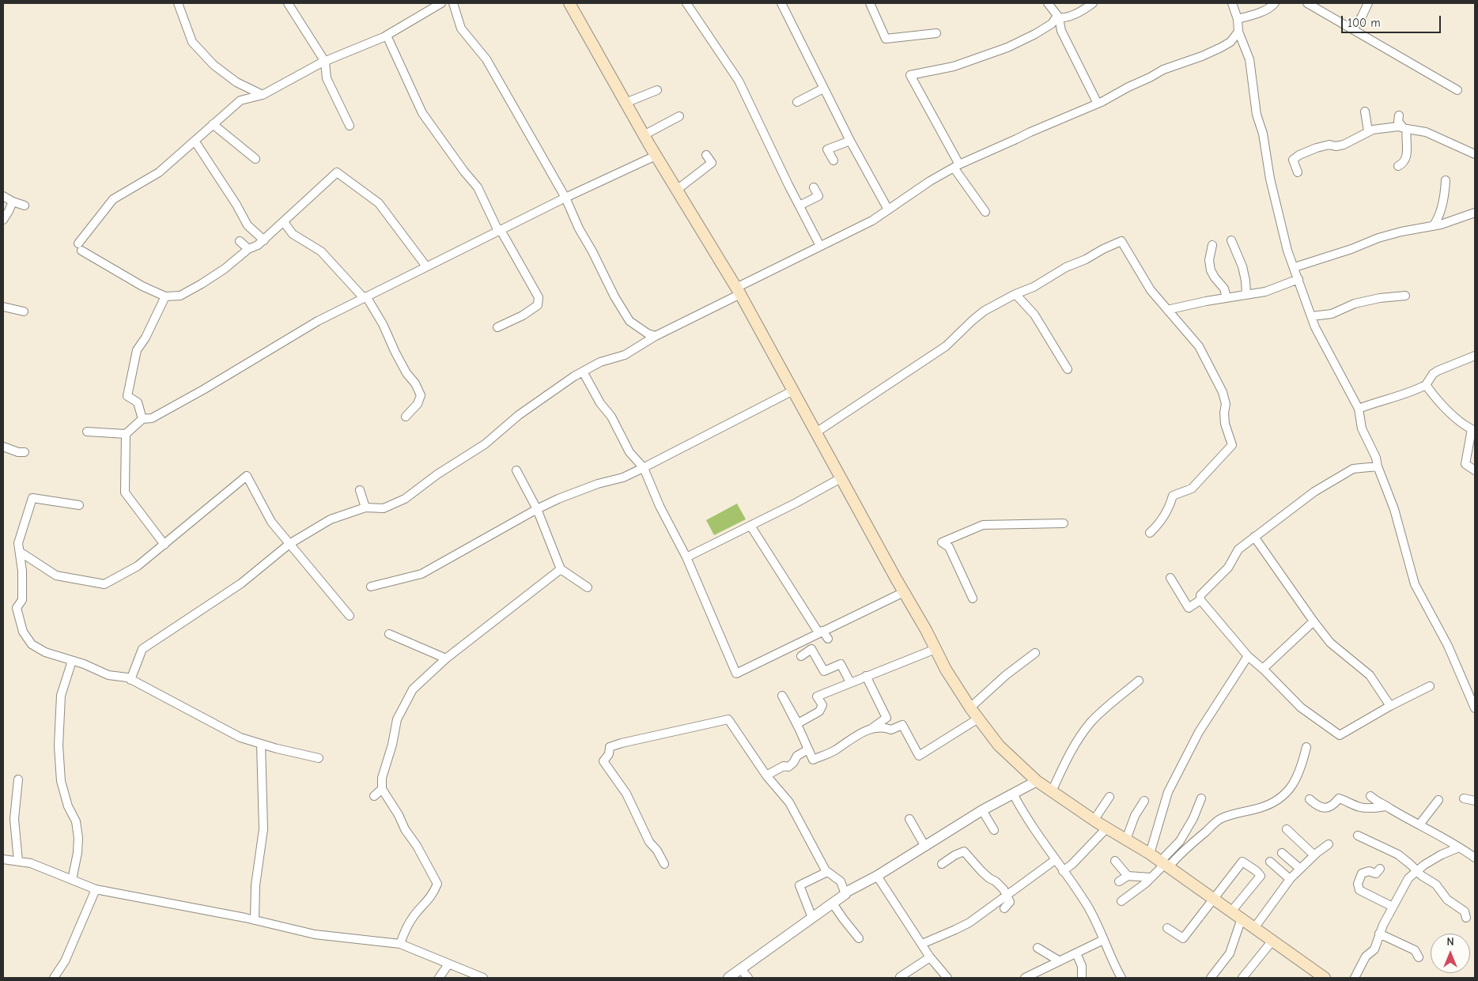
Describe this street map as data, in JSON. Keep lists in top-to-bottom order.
{
  "scale_bar": "100 m",
  "north": "top"
}
